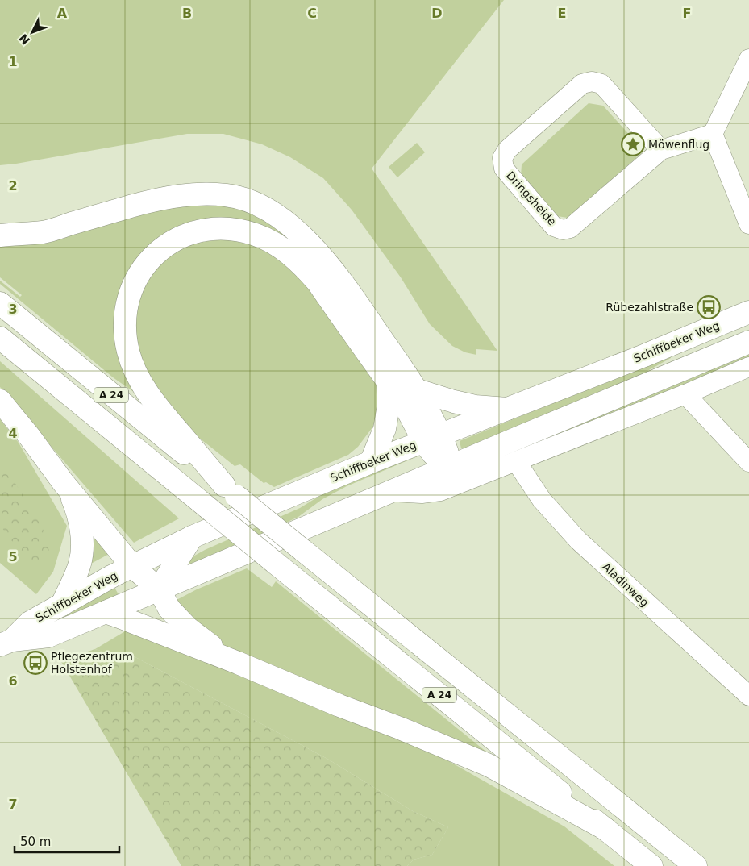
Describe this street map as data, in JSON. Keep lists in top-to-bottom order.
{
  "streets": {
    "main road": ["Schiffbeker Weg", "A 24"],
    "street": ["Dringsheide", "Aladinweg"]
  },
  "crossings": [
    ["Schiffbeker Weg", "Aladinweg"]
  ],
  "places": {
    "place": ["Möwenflug"],
    "bus stop": ["Rübezahlstraße", "Pflegezentrum Holstenhof"]
  },
  "scale_bar": "50 m",
  "north": "bottom left",
  "grid": {
    "columns": [
      "A",
      "B",
      "C",
      "D",
      "E",
      "F"
    ],
    "rows": [
      "1",
      "2",
      "3",
      "4",
      "5",
      "6",
      "7"
    ]
  }
}
